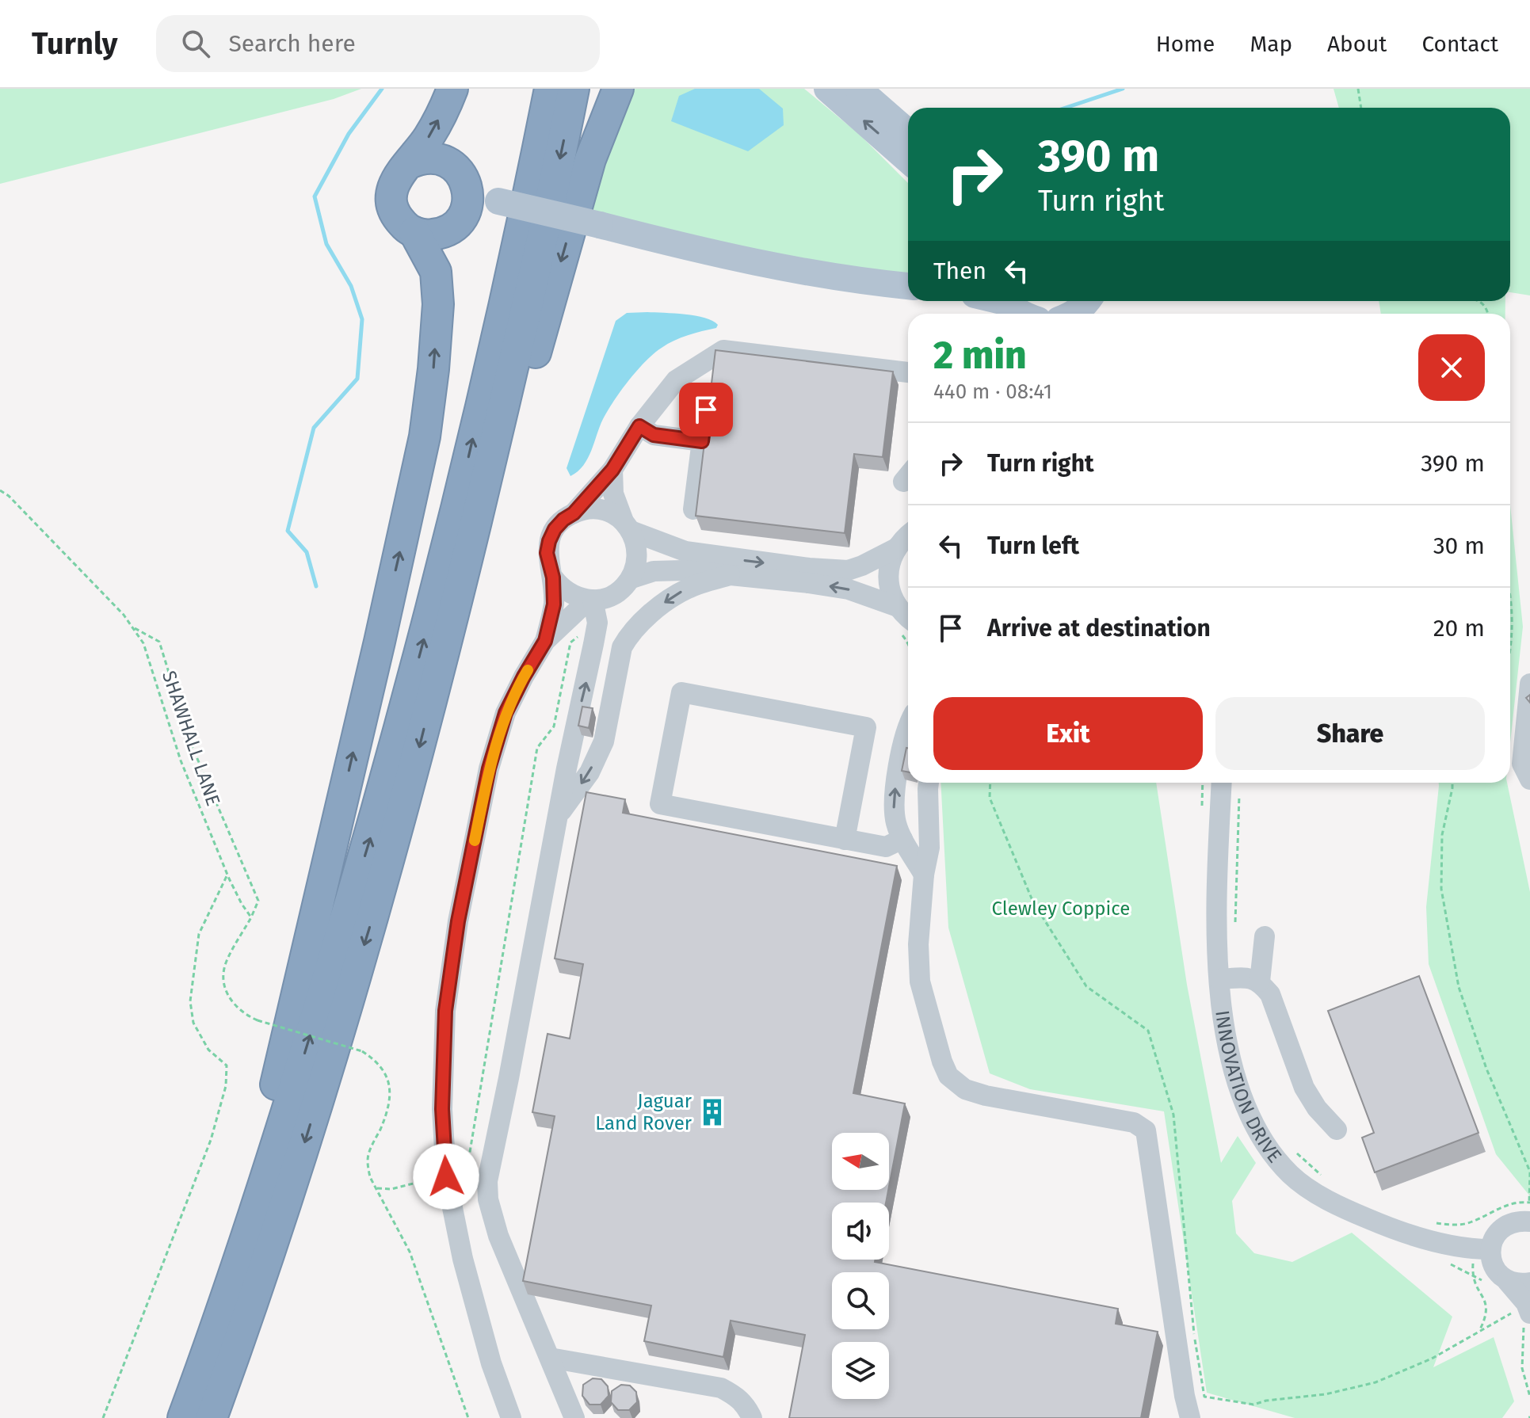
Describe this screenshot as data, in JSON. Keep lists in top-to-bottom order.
{
  "streets": {
    "street": ["INNOVATION DRIVE"],
    "path": ["SHAWHALL LANE"]
  },
  "parks": ["Clewley Coppice"],
  "places": {
    "building": ["Jaguar Land Rover"]
  },
  "north": "left",
  "page": {
    "header": "Turnly",
    "search": "Search here",
    "nav": [
      "Home",
      "Map",
      "About",
      "Contact"
    ],
    "turn": ["390 m", "Turn right"],
    "then": "Then",
    "heading": ["2 min", "440 m · 08:41"],
    "list": [
      {
        "name": "Turn right",
        "value": "390 m"
      },
      {
        "name": "Turn left",
        "value": "30 m"
      },
      {
        "name": "Arrive at destination",
        "value": "20 m"
      }
    ],
    "buttons": ["Exit", "Share"]
  }
}
